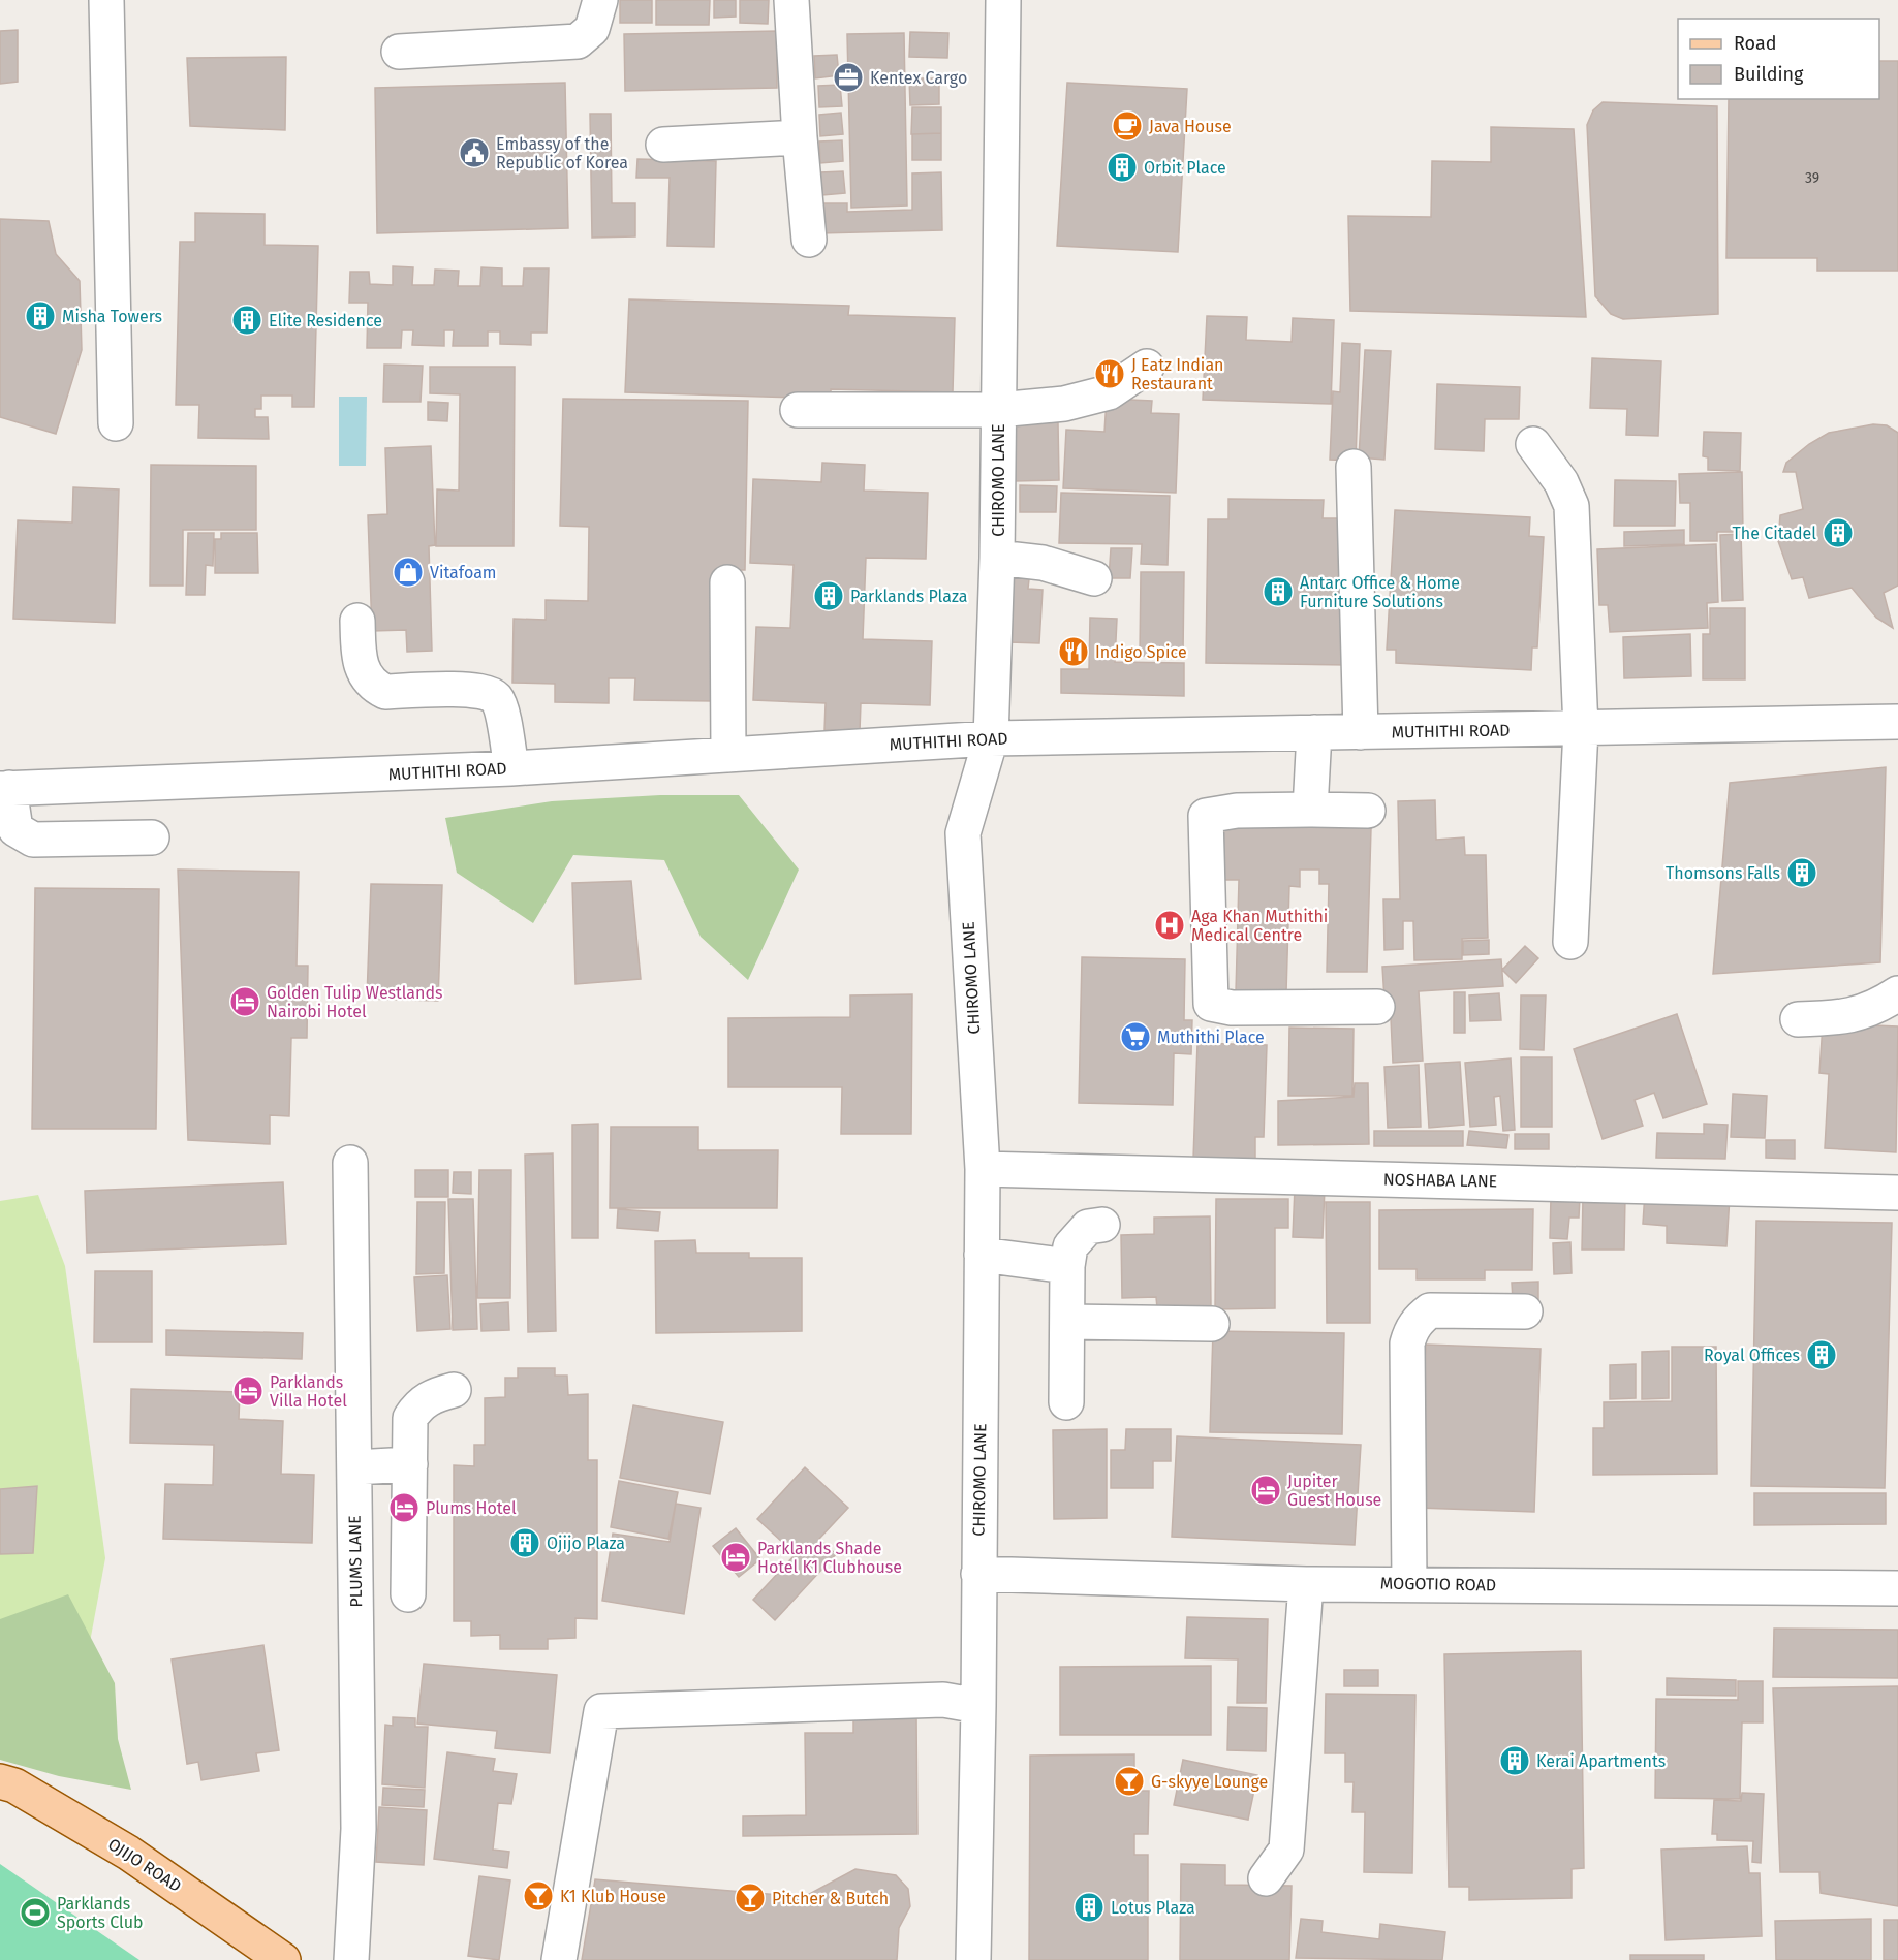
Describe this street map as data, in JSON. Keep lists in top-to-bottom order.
{
  "streets": {
    "main road": ["OJIJO ROAD"],
    "street": [
      "CHIROMO LANE",
      "MUTHITHI ROAD",
      "NOSHABA LANE",
      "PLUMS LANE",
      "MOGOTIO ROAD"
    ]
  },
  "crossings": [
    ["CHIROMO LANE", "MUTHITHI ROAD"],
    ["CHIROMO LANE", "NOSHABA LANE"],
    ["CHIROMO LANE", "MOGOTIO ROAD"]
  ],
  "places": {
    "office": ["Kentex Cargo"],
    "cafe": ["Java House"],
    "public building": ["Embassy of the Republic of Korea"],
    "building": [
      "Orbit Place",
      "Misha Towers",
      "Elite Residence",
      "The Citadel",
      "Antarc Office & Home Furniture Solutions",
      "Parklands Plaza",
      "Thomsons Falls",
      "Royal Offices",
      "Ojijo Plaza",
      "Kerai Apartments",
      "Lotus Plaza"
    ],
    "restaurant": ["J Eatz Indian Restaurant", "Indigo Spice"],
    "shop": ["Vitafoam"],
    "hospital": ["Aga Khan Muthithi Medical Centre"],
    "hotel": [
      "Golden Tulip Westlands Nairobi Hotel",
      "Parklands Villa Hotel",
      "Jupiter Guest House",
      "Plums Hotel",
      "Parklands Shade Hotel K1 Clubhouse"
    ],
    "supermarket": ["Muthithi Place"],
    "bar": ["G-skyye Lounge", "K1 Klub House", "Pitcher & Butch"],
    "sports": ["Parklands Sports Club"]
  },
  "house_numbers": ["39"],
  "legend": ["Road", "Building"]
}
